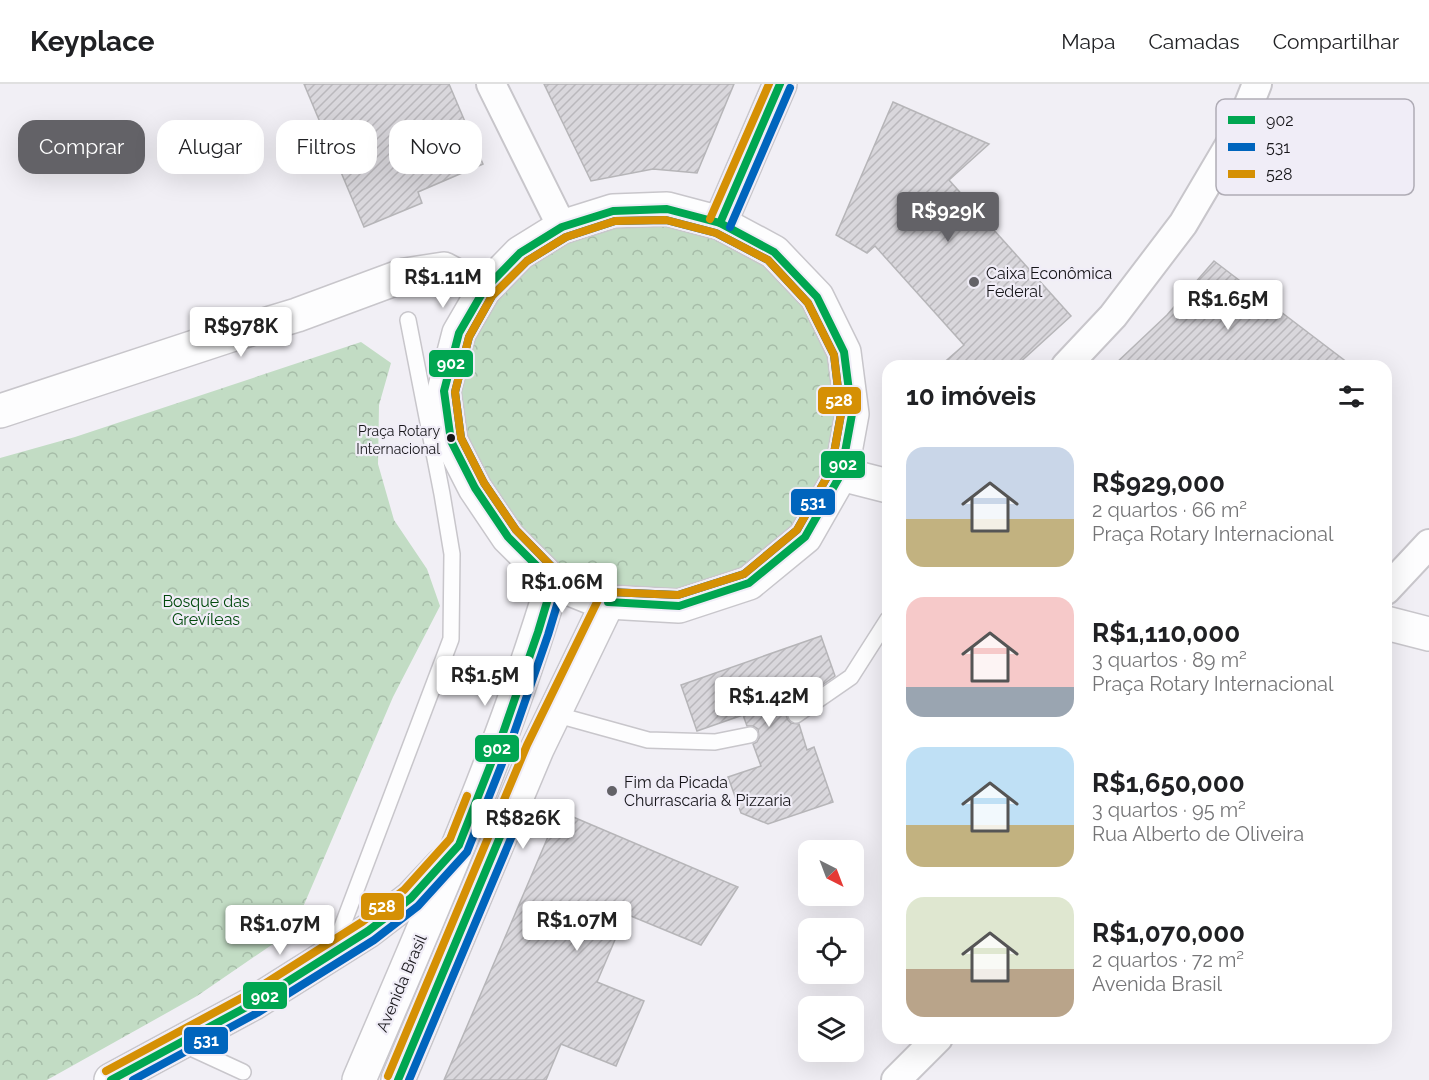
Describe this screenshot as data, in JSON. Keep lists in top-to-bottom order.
{
  "streets": {
    "main road": ["Avenida Brasil"]
  },
  "parks": ["Bosque das Grevíleas"],
  "places": ["Caixa Econômica Federal", "Praça Rotary Internacional", "Fim da Picada Churrascaria & Pizzaria"],
  "lines": ["transit line 902", "transit line 528", "transit line 531"],
  "legend": ["902", "531", "528"],
  "north": "bottom right",
  "page": {
    "header": "Keyplace",
    "nav": ["Mapa", "Camadas", "Compartilhar"],
    "chip": [
      "Comprar",
      "Alugar",
      "Filtros",
      "Novo"
    ],
    "price": [
      "R$929K",
      "R$1.11M",
      "R$1.65M",
      "R$978K",
      "R$1.06M",
      "R$1.5M",
      "R$1.42M",
      "R$826K",
      "R$1.07M",
      "R$1.07M"
    ],
    "heading": "10 imóveis",
    "list": [
      {
        "name": "R$929,000",
        "note": "2 quartos · 66 m² · Praça Rotary Internacional"
      },
      {
        "name": "R$1,110,000",
        "note": "3 quartos · 89 m² · Praça Rotary Internacional"
      },
      {
        "name": "R$1,650,000",
        "note": "3 quartos · 95 m² · Rua Alberto de Oliveira"
      },
      {
        "name": "R$1,070,000",
        "note": "2 quartos · 72 m² · Avenida Brasil"
      }
    ]
  }
}
